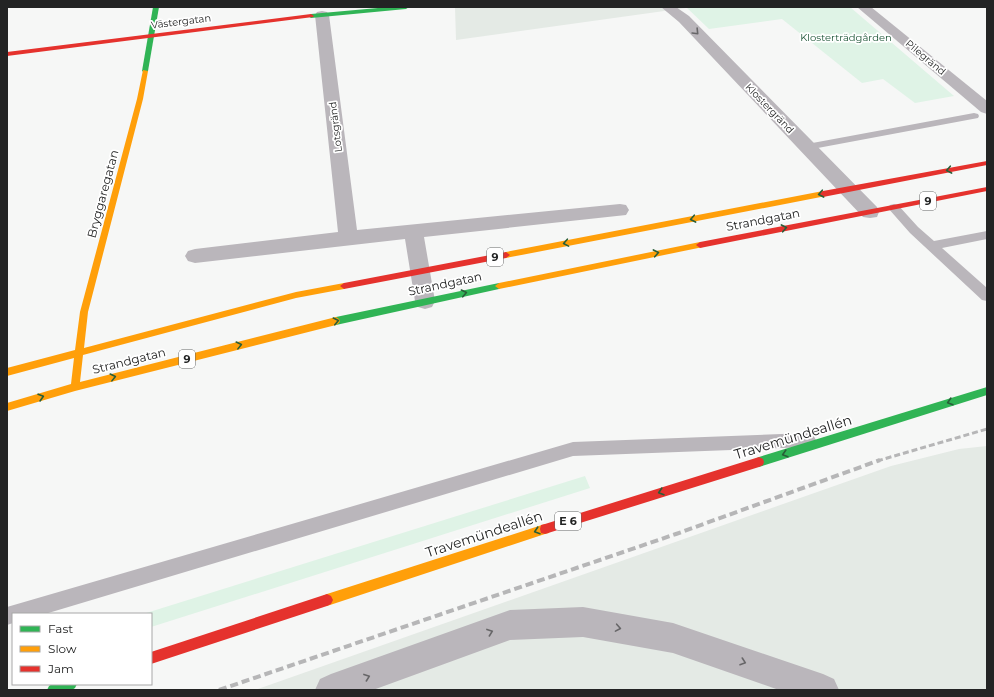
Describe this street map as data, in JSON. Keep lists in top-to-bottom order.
{
  "streets": {
    "main road": [
      "Västergatan",
      "Bryggaregatan",
      "9",
      "Strandgatan",
      "Travemündeallén",
      "E 6"
    ],
    "street": ["Pilegränd", "Klostergränd", "Lotsgränd"]
  },
  "crossings": [
    ["Västergatan", "Lotsgränd"],
    ["Västergatan", "Bryggaregatan"],
    ["Klostergränd", "Strandgatan"],
    ["Bryggaregatan", "Strandgatan"]
  ],
  "one_way": ["Klostergränd", "Travemündeallén"],
  "parks": ["Klosterträdgården"],
  "legend": ["Fast", "Slow", "Jam"]
}
